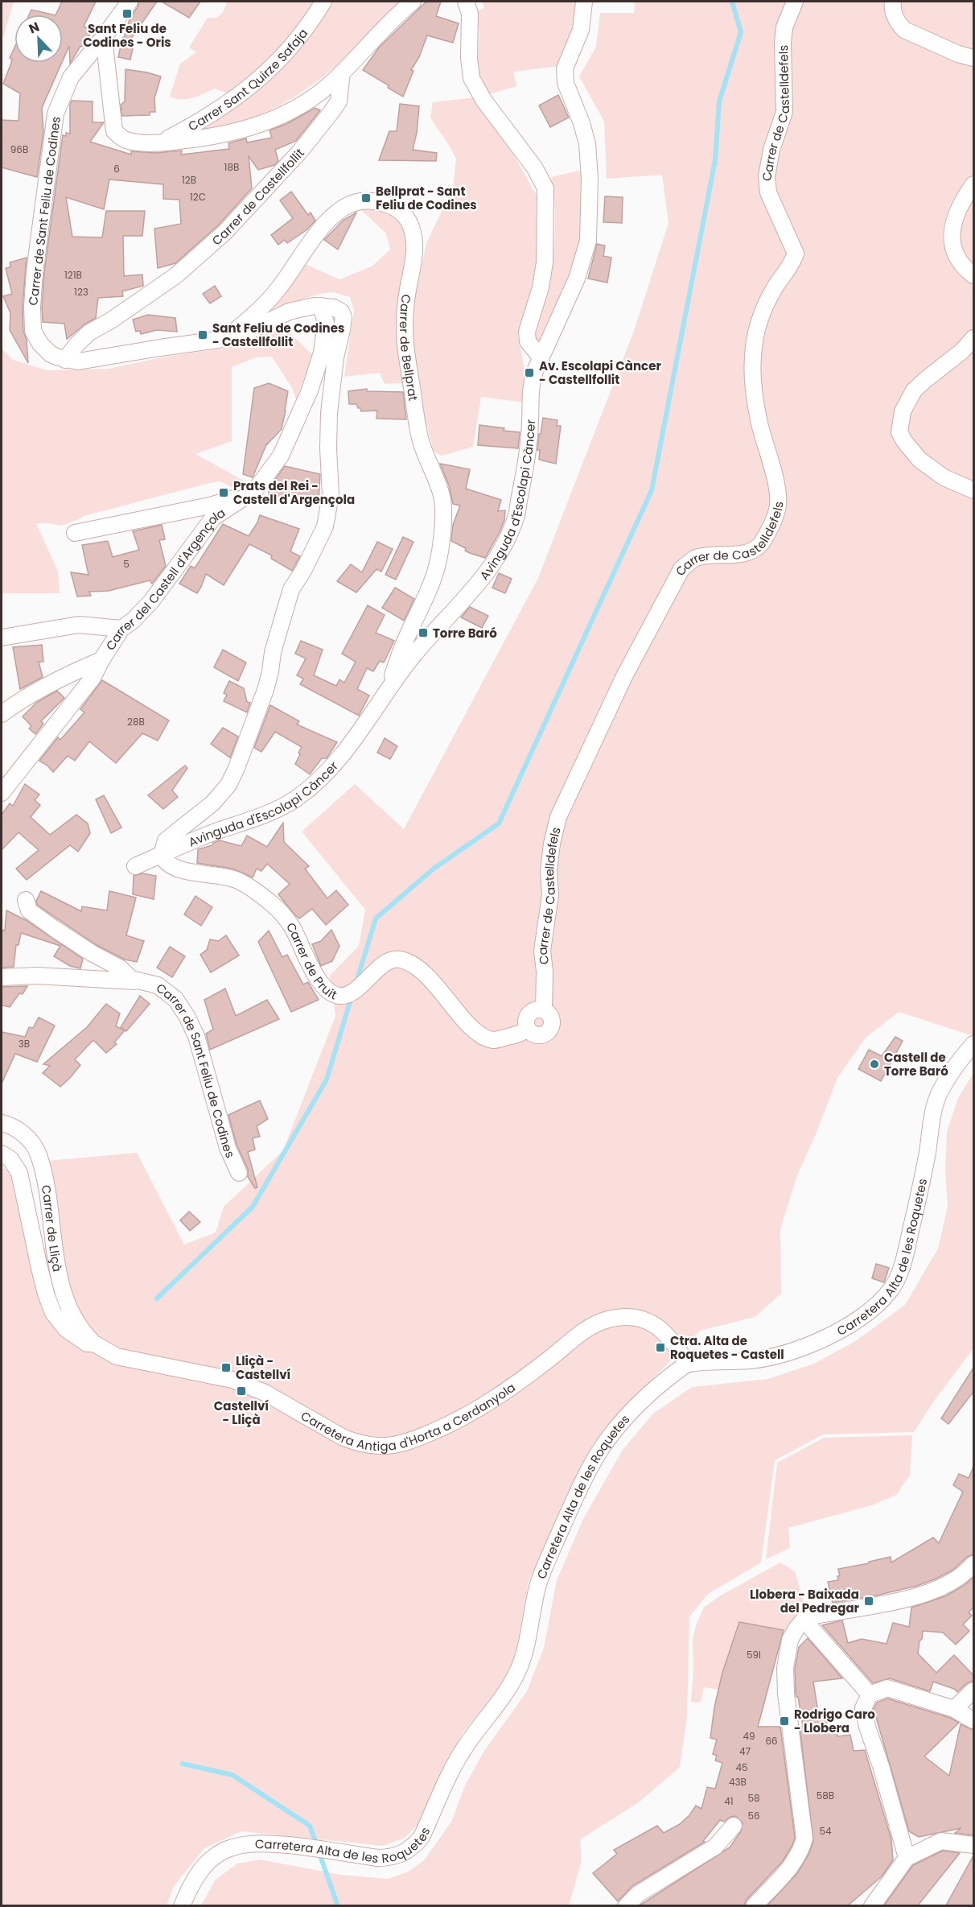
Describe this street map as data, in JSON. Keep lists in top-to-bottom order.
{
  "streets": {
    "street": [
      "Carrer Sant Quirze Safaja",
      "Carrer de Castelldefels",
      "Carrer de Castellfollit",
      "Carrer de Sant Feliu de Codines",
      "Carrer de Bellprat",
      "Avinguda d'Escolapi Càncer",
      "Carrer del Castell d'Argençola",
      "Carrer de Pruit",
      "Carrer de Lliçà",
      "Carretera Alta de les Roquetes",
      "Carretera Antiga d'Horta a Cerdanyola"
    ]
  },
  "crossings": [
    ["Carrer de Castelldefels", "Carrer de Pruit"],
    ["Carrer de Castellfollit", "Carrer de Sant Feliu de Codines"],
    ["Carrer de Sant Feliu de Codines", "Carrer de Bellprat"],
    ["Carrer de Sant Feliu de Codines", "Carrer del Castell d'Argençola"],
    ["Carrer de Bellprat", "Avinguda d'Escolapi Càncer"],
    ["Avinguda d'Escolapi Càncer", "Carrer de Pruit"],
    ["Carrer de Lliçà", "Carretera Antiga d'Horta a Cerdanyola"],
    ["Carretera Alta de les Roquetes", "Carretera Antiga d'Horta a Cerdanyola"]
  ],
  "places": {
    "transit": [
      "Sant Feliu de Codines - Oris",
      "Bellprat - Sant Feliu de Codines",
      "Sant Feliu de Codines - Castellfollit",
      "Av. Escolapi Càncer - Castellfollit",
      "Prats del Rei - Castell d'Argençola",
      "Torre Baró",
      "Ctra. Alta de Roquetes - Castell",
      "Lliçà - Castellví",
      "Castellví - Lliçà",
      "Llobera - Baixada del Pedregar",
      "Rodrigo Caro - Llobera"
    ],
    "other": ["Castell de Torre Baró"]
  },
  "house_numbers": [
    "96B",
    "18B",
    "6",
    "12B",
    "12C",
    "121B",
    "123",
    "5",
    "28B",
    "3B",
    "59I",
    "49",
    "66",
    "47",
    "45",
    "43B",
    "58B",
    "58",
    "41",
    "56",
    "54"
  ],
  "north": "top left"
}
